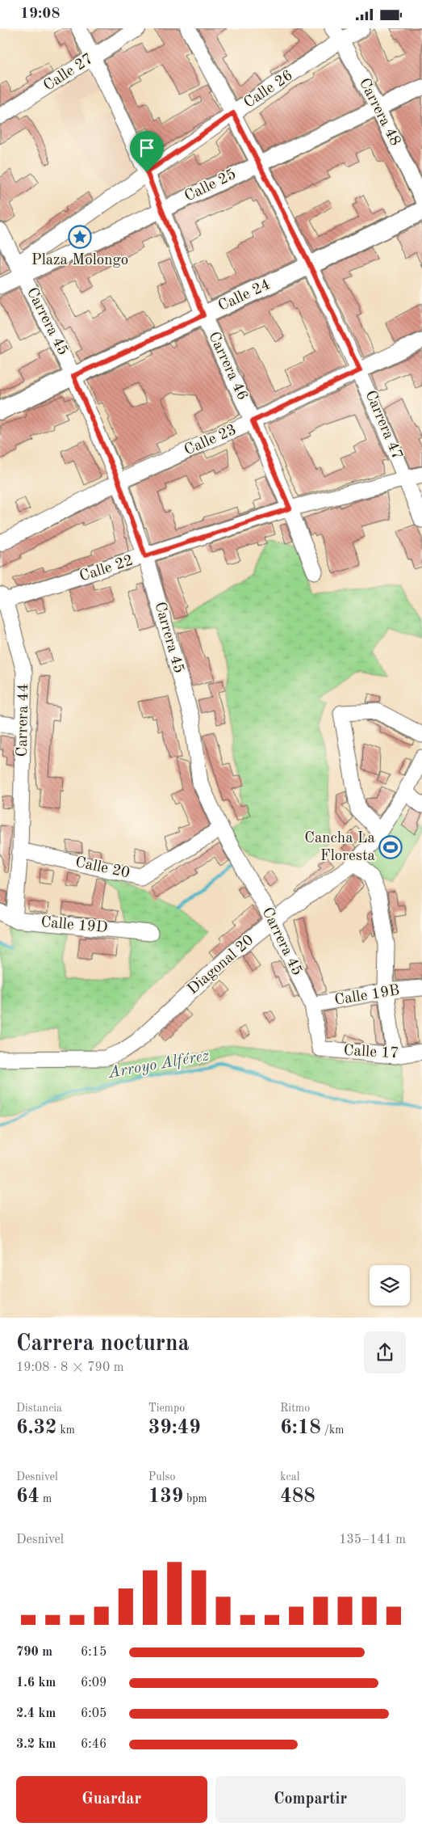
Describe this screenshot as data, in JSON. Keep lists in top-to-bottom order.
{
  "streets": {
    "main road": ["Calle 24"],
    "street": [
      "Calle 27",
      "Calle 26",
      "Carrera 48",
      "Calle 25",
      "Carrera 45",
      "Carrera 46",
      "Carrera 47",
      "Calle 23",
      "Calle 22",
      "Carrera 44",
      "Calle 20",
      "Calle 19D",
      "Diagonal 20",
      "Calle 19B",
      "Calle 17"
    ]
  },
  "crossings": [
    ["Calle 27", "Carrera 46"],
    ["Calle 26", "Carrera 48"],
    ["Calle 26", "Calle 25"],
    ["Calle 26", "Carrera 45"],
    ["Calle 26", "Carrera 46"],
    ["Calle 26", "Carrera 47"],
    ["Carrera 48", "Calle 25"],
    ["Calle 25", "Carrera 45"],
    ["Calle 25", "Carrera 46"],
    ["Calle 25", "Carrera 47"],
    ["Calle 24", "Carrera 45"],
    ["Calle 24", "Carrera 46"],
    ["Calle 24", "Carrera 47"],
    ["Carrera 45", "Calle 23"],
    ["Carrera 45", "Calle 22"],
    ["Carrera 45", "Calle 20"],
    ["Carrera 45", "Diagonal 20"],
    ["Carrera 45", "Calle 19B"],
    ["Carrera 45", "Calle 17"],
    ["Carrera 46", "Calle 23"],
    ["Carrera 46", "Calle 22"],
    ["Carrera 47", "Calle 23"],
    ["Carrera 47", "Calle 22"],
    ["Calle 22", "Carrera 44"],
    ["Carrera 44", "Calle 20"],
    ["Carrera 44", "Calle 19D"]
  ],
  "water": ["Arroyo Alférez"],
  "places": {
    "place": ["Plaza Molongo"],
    "sports": ["Cancha La Floresta"]
  },
  "page": {
    "status": "19:08",
    "heading": ["Carrera nocturna", "19:08 · 8 × 790 m"],
    "stats": [
      ["Distancia", "6.32 km"],
      ["Tiempo", "39:49"],
      ["Ritmo", "6:18 /km"],
      ["Desnivel", "64 m"],
      ["Pulso", "139 bpm"],
      ["kcal", "488"]
    ],
    "chart": ["Desnivel", "135–141 m"],
    "list": [
      {
        "name": "790 m",
        "note": "6:15"
      },
      {
        "name": "1.6 km",
        "note": "6:09"
      },
      {
        "name": "2.4 km",
        "note": "6:05"
      },
      {
        "name": "3.2 km",
        "note": "6:46"
      }
    ],
    "buttons": ["Guardar", "Compartir"]
  }
}
